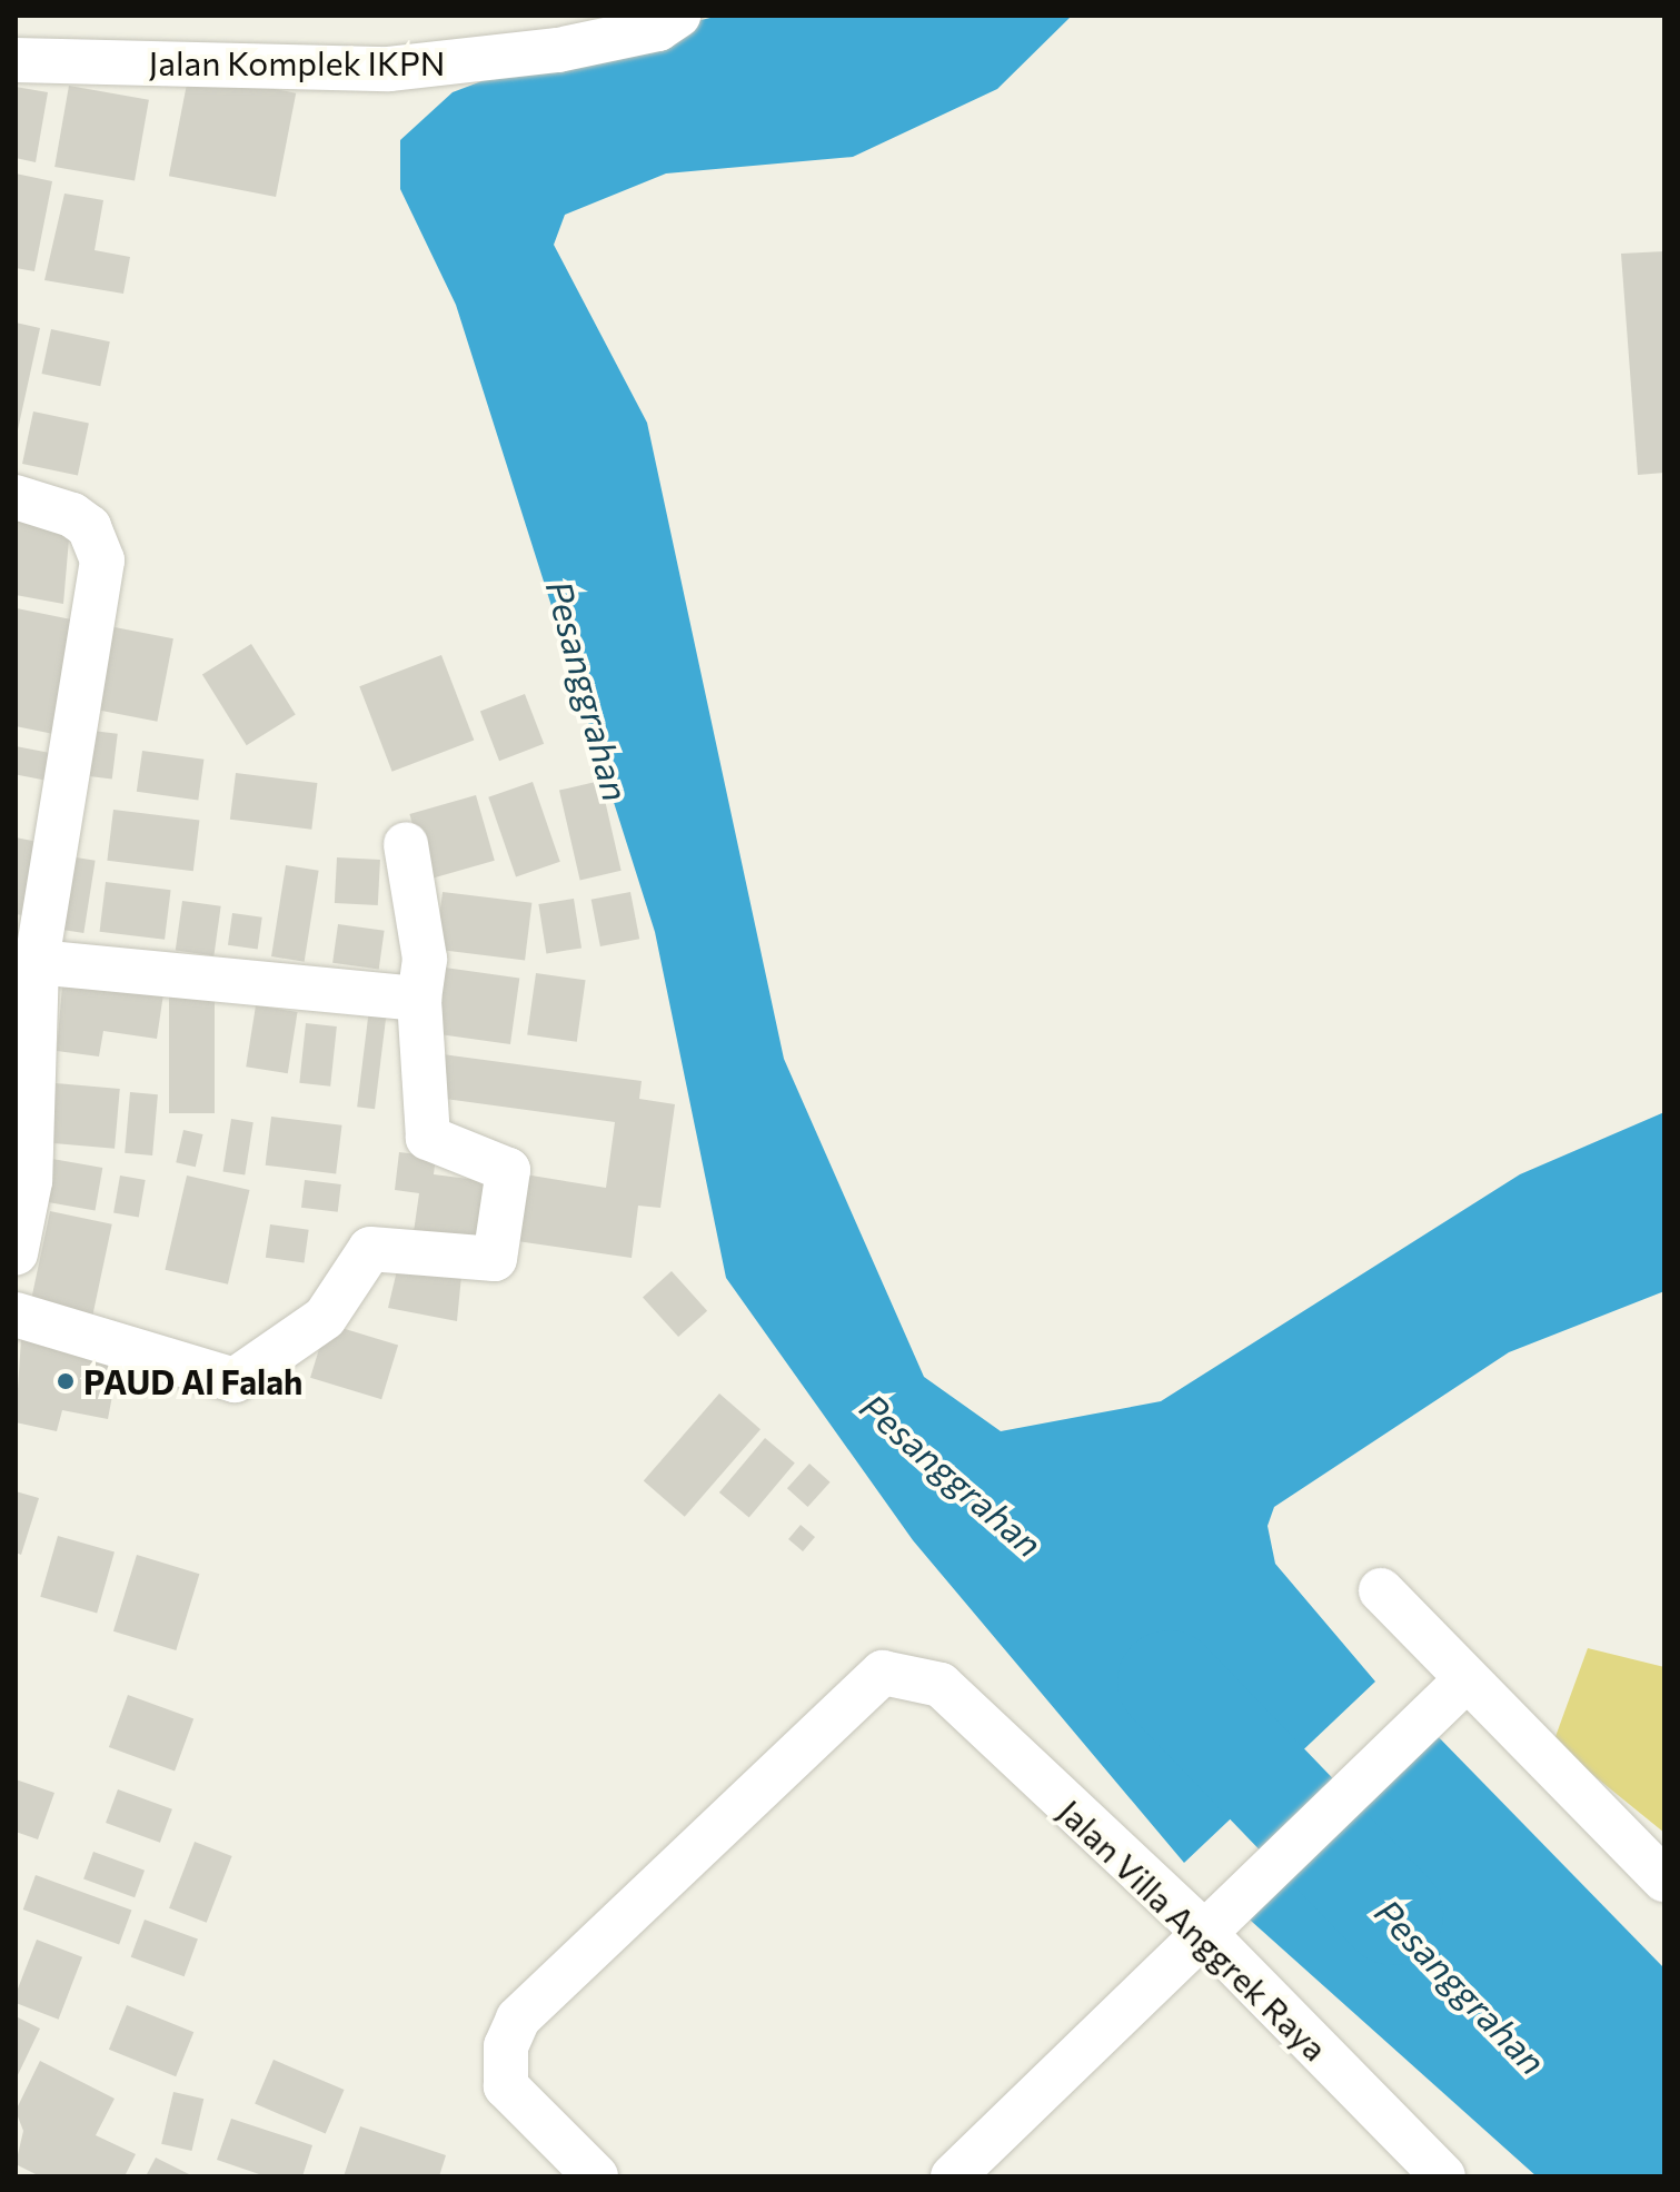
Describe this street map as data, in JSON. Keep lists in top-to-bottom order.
{
  "streets": {
    "street": ["Jalan Komplek IKPN", "Jalan Villa Anggrek Raya"]
  },
  "water": ["Pesanggrahan"],
  "places": ["PAUD Al Falah"]
}
